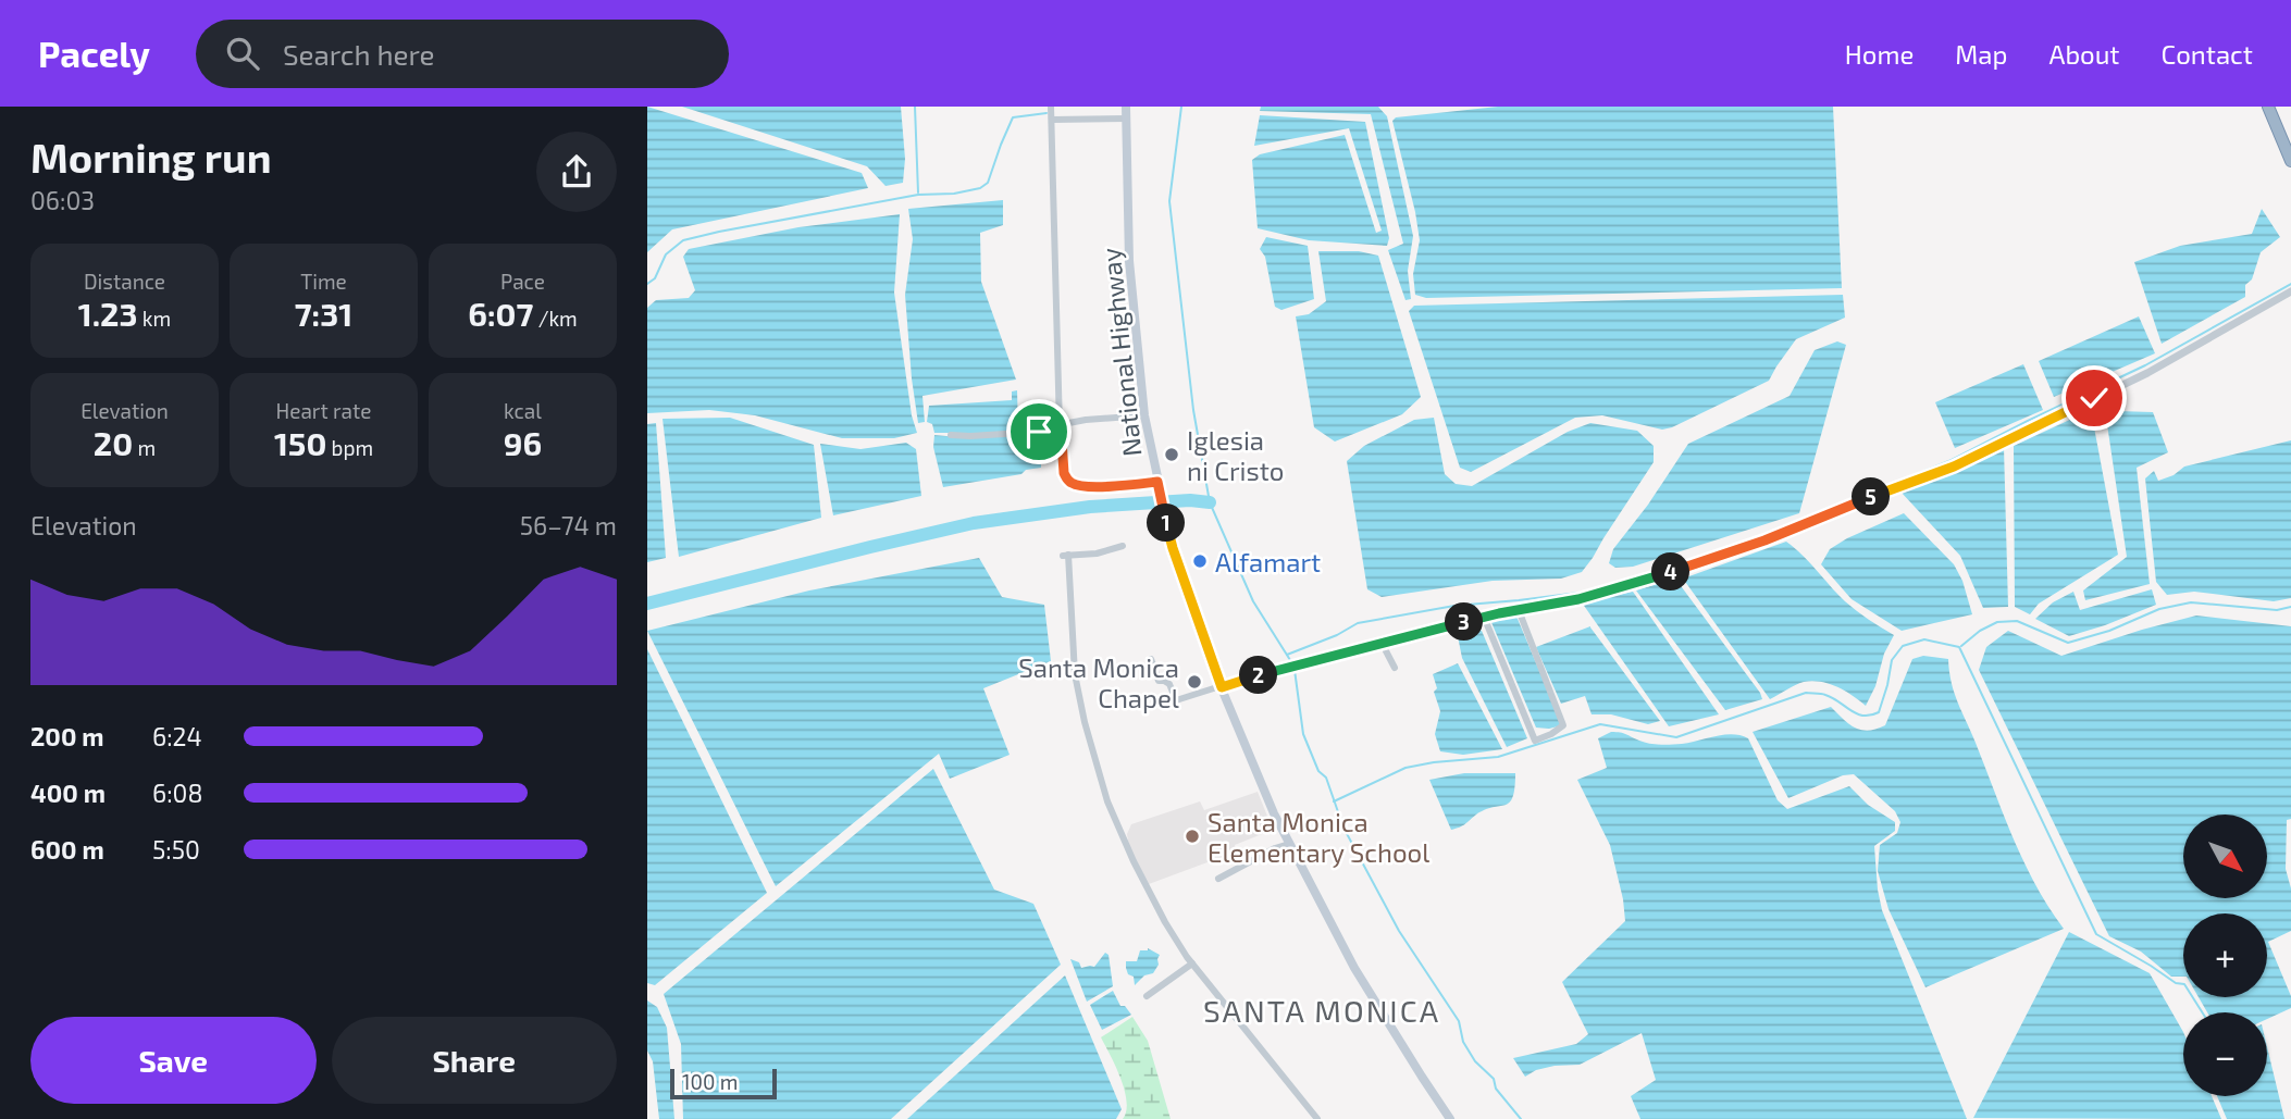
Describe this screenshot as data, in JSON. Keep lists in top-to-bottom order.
{
  "streets": {
    "main road": ["National Highway"]
  },
  "districts": ["SANTA MONICA"],
  "places": [
    "Iglesia ni Cristo",
    "Alfamart",
    "Santa Monica Chapel",
    "Santa Monica Elementary School"
  ],
  "scale_bar": "100 m",
  "north": "bottom right",
  "page": {
    "header": "Pacely",
    "search": "Search here",
    "nav": [
      "Home",
      "Map",
      "About",
      "Contact"
    ],
    "heading": ["Morning run", "06:03"],
    "stats": [
      ["Distance", "1.23 km"],
      ["Time", "7:31"],
      ["Pace", "6:07 /km"],
      ["Elevation", "20 m"],
      ["Heart rate", "150 bpm"],
      ["kcal", "96"]
    ],
    "pins": [
      "5",
      "1",
      "4",
      "3",
      "2"
    ],
    "chart": ["Elevation", "56–74 m"],
    "list": [
      {
        "name": "200 m",
        "note": "6:24"
      },
      {
        "name": "400 m",
        "note": "6:08"
      },
      {
        "name": "600 m",
        "note": "5:50"
      }
    ],
    "map_buttons": ["+", "−"],
    "buttons": ["Save", "Share"],
    "scale": "100 m"
  }
}
